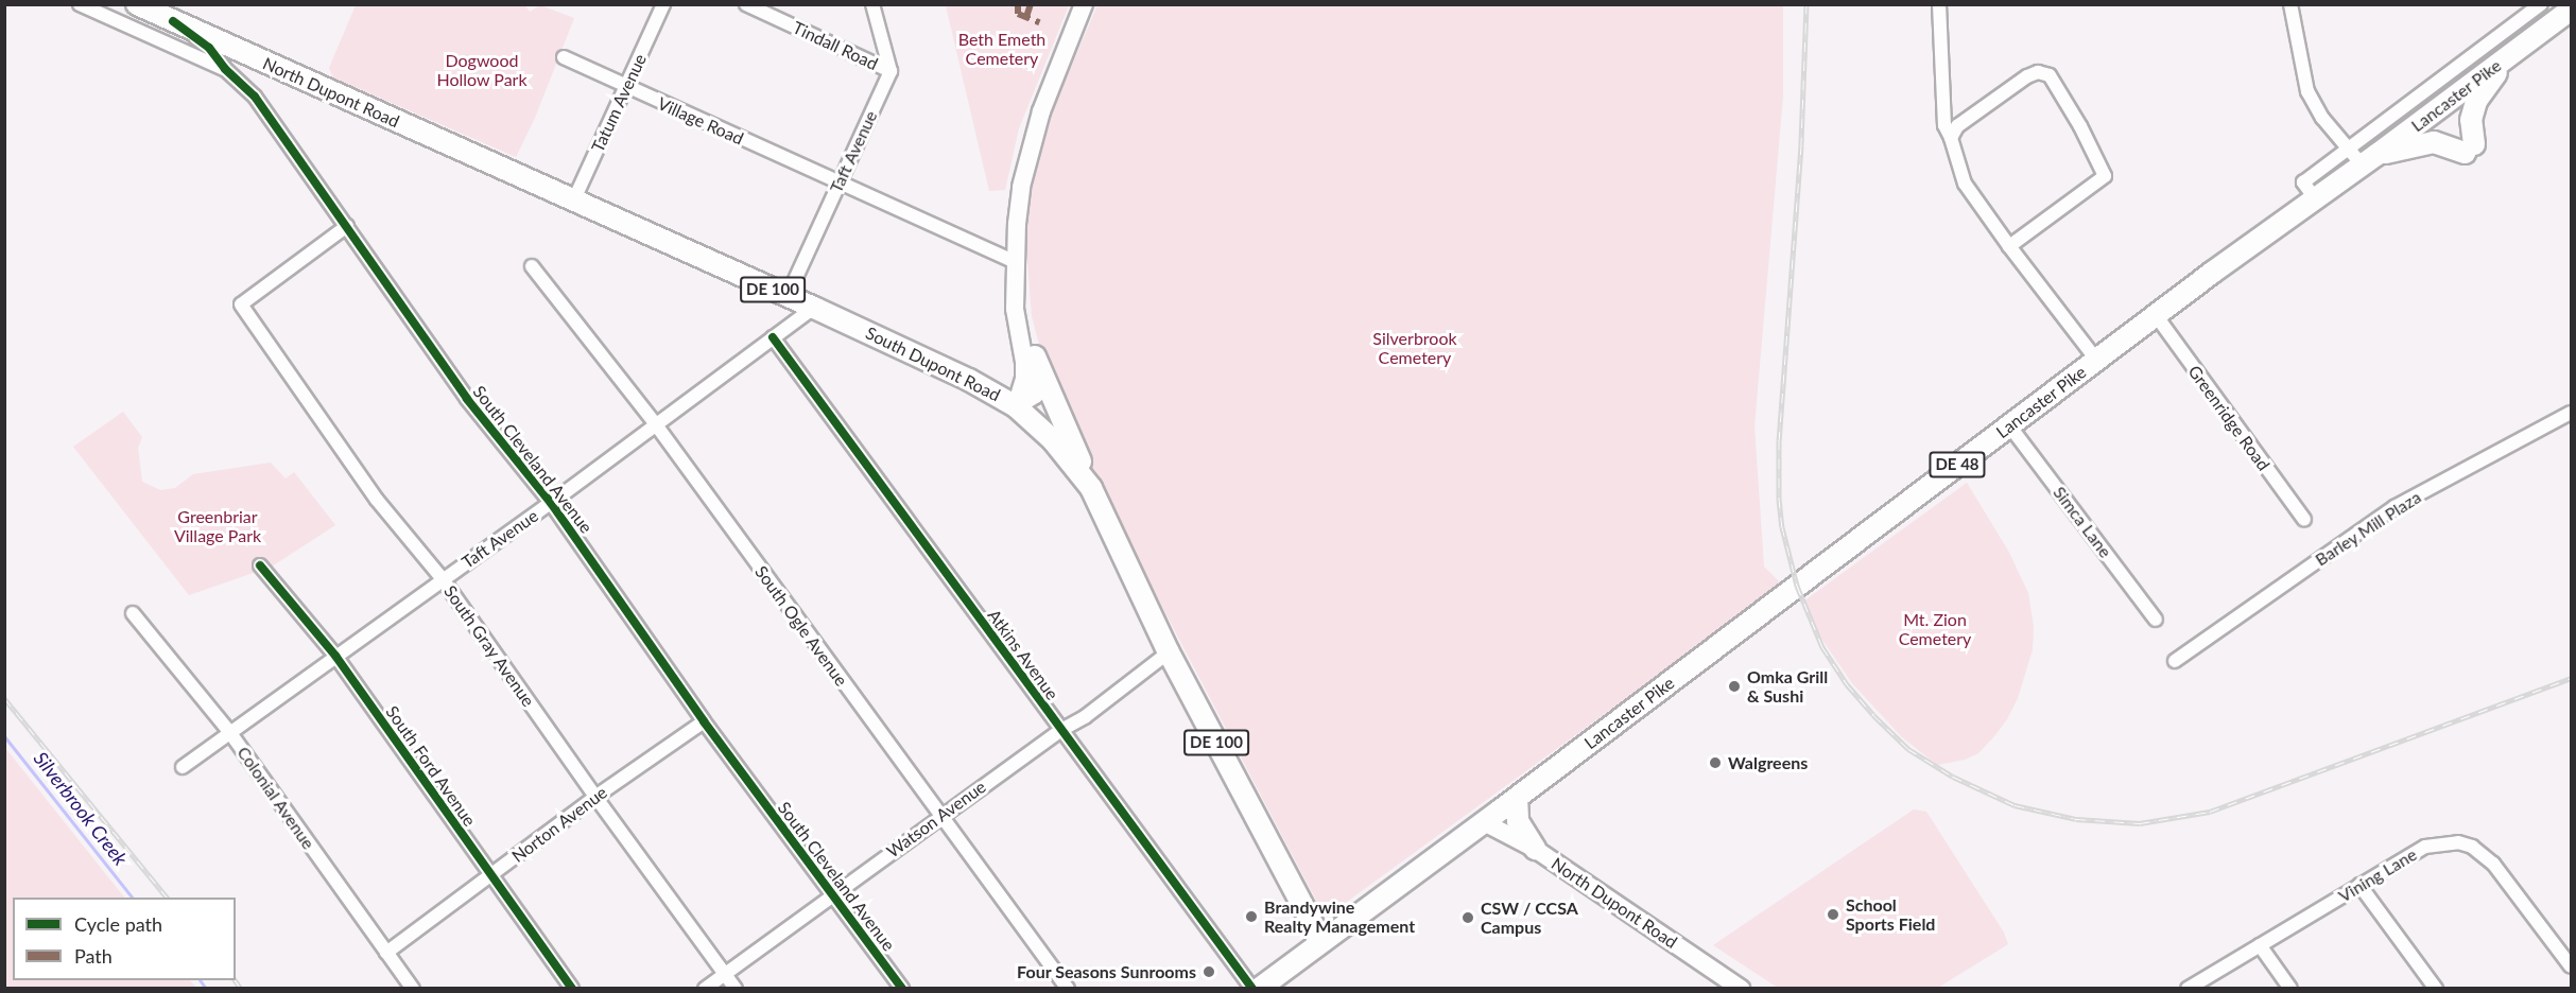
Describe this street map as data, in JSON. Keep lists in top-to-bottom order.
{
  "streets": {
    "main road": [
      "North Dupont Road",
      "Lancaster Pike",
      "DE 100",
      "South Dupont Road",
      "DE 48"
    ],
    "street": [
      "Tindall Road",
      "Tatum Avenue",
      "Village Road",
      "Taft Avenue",
      "Greenridge Road",
      "South Cleveland Avenue",
      "Simca Lane",
      "Barley Mill Plaza",
      "South Ogle Avenue",
      "South Gray Avenue",
      "Atkins Avenue",
      "South Ford Avenue",
      "Colonial Avenue",
      "Watson Avenue",
      "Norton Avenue",
      "Vining Lane"
    ]
  },
  "crossings": [
    ["Tindall Road", "Taft Avenue"],
    ["North Dupont Road", "Lancaster Pike"],
    ["North Dupont Road", "South Dupont Road"],
    ["North Dupont Road", "South Cleveland Avenue"],
    ["North Dupont Road", "DE 48"],
    ["Lancaster Pike", "Greenridge Road"],
    ["Lancaster Pike", "DE 48"],
    ["Lancaster Pike", "Simca Lane"],
    ["Tatum Avenue", "Village Road"],
    ["Tatum Avenue", "South Dupont Road"],
    ["Village Road", "Taft Avenue"],
    ["Taft Avenue", "South Dupont Road"],
    ["Taft Avenue", "South Cleveland Avenue"],
    ["Taft Avenue", "South Ogle Avenue"],
    ["Taft Avenue", "South Gray Avenue"],
    ["Taft Avenue", "Atkins Avenue"],
    ["Taft Avenue", "South Ford Avenue"],
    ["Taft Avenue", "Colonial Avenue"],
    ["South Dupont Road", "DE 48"],
    ["South Dupont Road", "Watson Avenue"],
    ["South Cleveland Avenue", "South Gray Avenue"],
    ["South Cleveland Avenue", "Watson Avenue"],
    ["South Cleveland Avenue", "Norton Avenue"],
    ["South Ogle Avenue", "Watson Avenue"],
    ["South Gray Avenue", "Watson Avenue"],
    ["South Gray Avenue", "Norton Avenue"],
    ["Atkins Avenue", "Watson Avenue"],
    ["South Ford Avenue", "Norton Avenue"],
    ["Colonial Avenue", "Norton Avenue"]
  ],
  "water": ["Silverbrook Creek"],
  "parks": [
    "Beth Emeth Cemetery",
    "Dogwood Hollow Park",
    "Silverbrook Cemetery",
    "Greenbriar Village Park",
    "Mt. Zion Cemetery"
  ],
  "places": [
    "Omka Grill & Sushi",
    "Walgreens",
    "School Sports Field",
    "Brandywine Realty Management",
    "CSW / CCSA Campus",
    "Four Seasons Sunrooms"
  ],
  "legend": ["Cycle path", "Path"]
}
